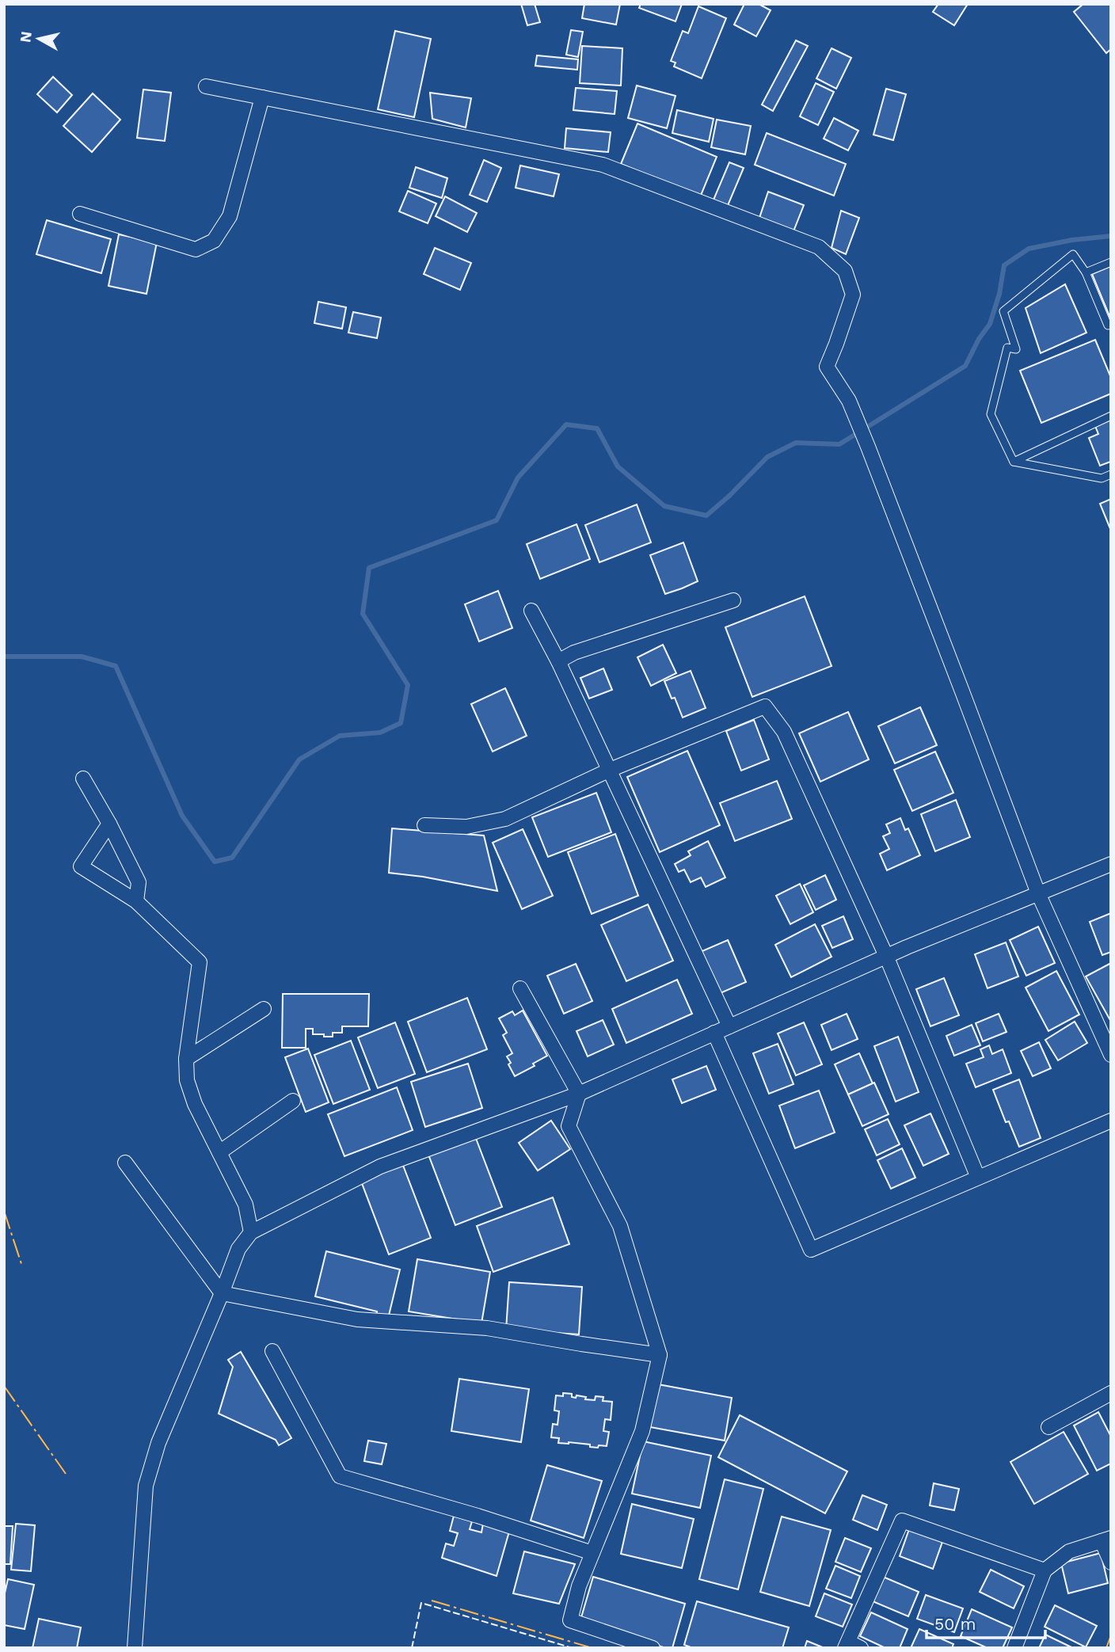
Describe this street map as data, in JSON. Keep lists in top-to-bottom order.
{
  "scale_bar": "50 m",
  "north": "left"
}
